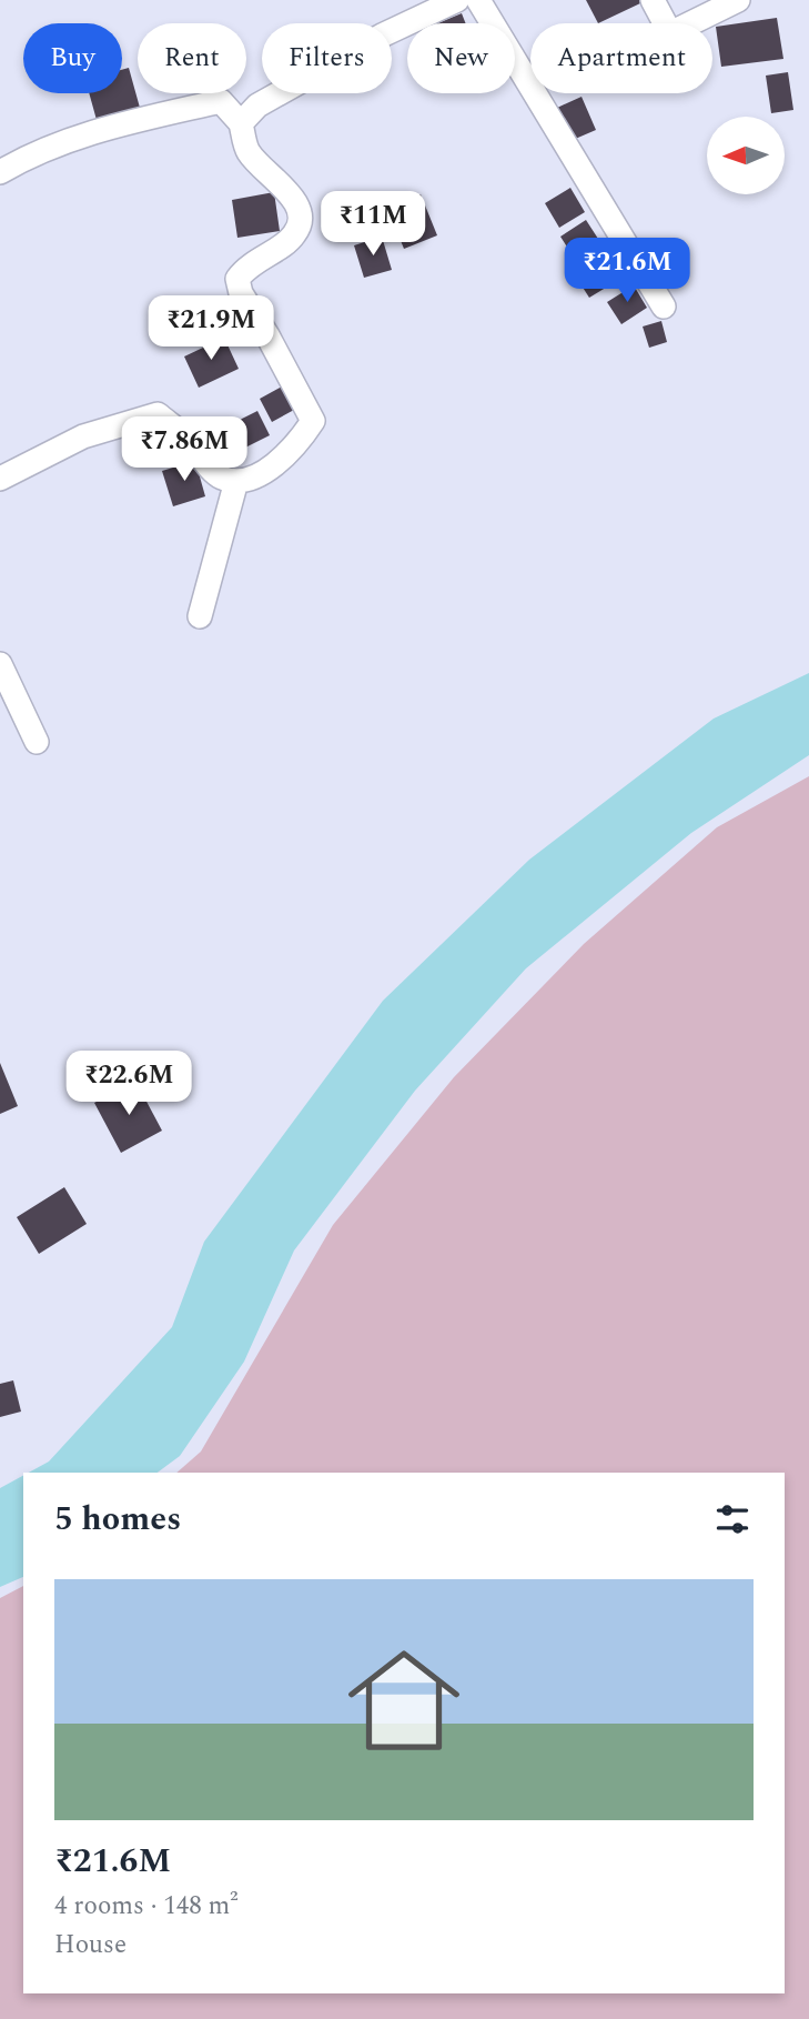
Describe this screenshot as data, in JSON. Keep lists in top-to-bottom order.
{
  "north": "left",
  "page": {
    "chip": [
      "Buy",
      "Rent",
      "Filters",
      "New",
      "Apartment"
    ],
    "price": [
      "₹11M",
      "₹21.6M",
      "₹21.9M",
      "₹7.86M",
      "₹22.6M"
    ],
    "heading": "5 homes",
    "list": [
      {
        "name": "₹21.6M",
        "note": "4 rooms · 148 m² · House"
      }
    ]
  }
}
